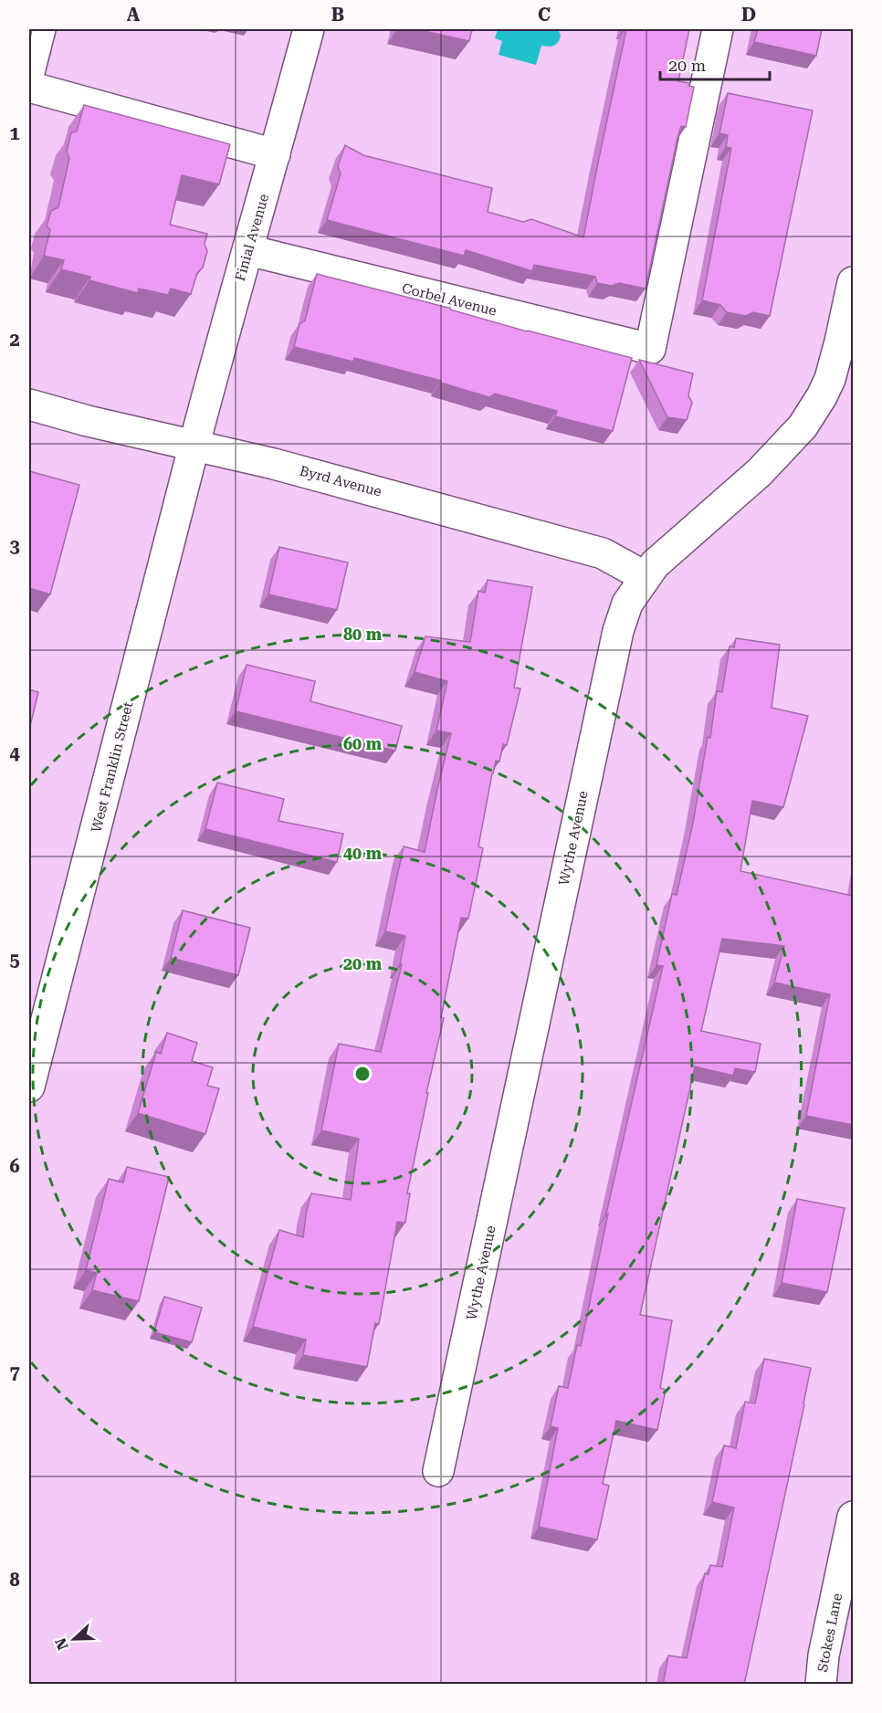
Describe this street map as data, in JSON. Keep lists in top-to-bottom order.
{
  "streets": {
    "street": [
      "Finial Avenue",
      "Corbel Avenue",
      "Byrd Avenue",
      "West Franklin Street",
      "Wythe Avenue",
      "Stokes Lane"
    ]
  },
  "crossings": [
    ["Finial Avenue", "Corbel Avenue"],
    ["Finial Avenue", "Byrd Avenue"],
    ["Finial Avenue", "West Franklin Street"],
    ["Byrd Avenue", "West Franklin Street"],
    ["Byrd Avenue", "Wythe Avenue"]
  ],
  "scale_bar": "20 m",
  "north": "left",
  "grid": {
    "columns": [
      "A",
      "B",
      "C",
      "D"
    ],
    "rows": [
      "1",
      "2",
      "3",
      "4",
      "5",
      "6",
      "7",
      "8"
    ]
  },
  "rings": [
    "80 m",
    "60 m",
    "40 m",
    "20 m"
  ]
}
